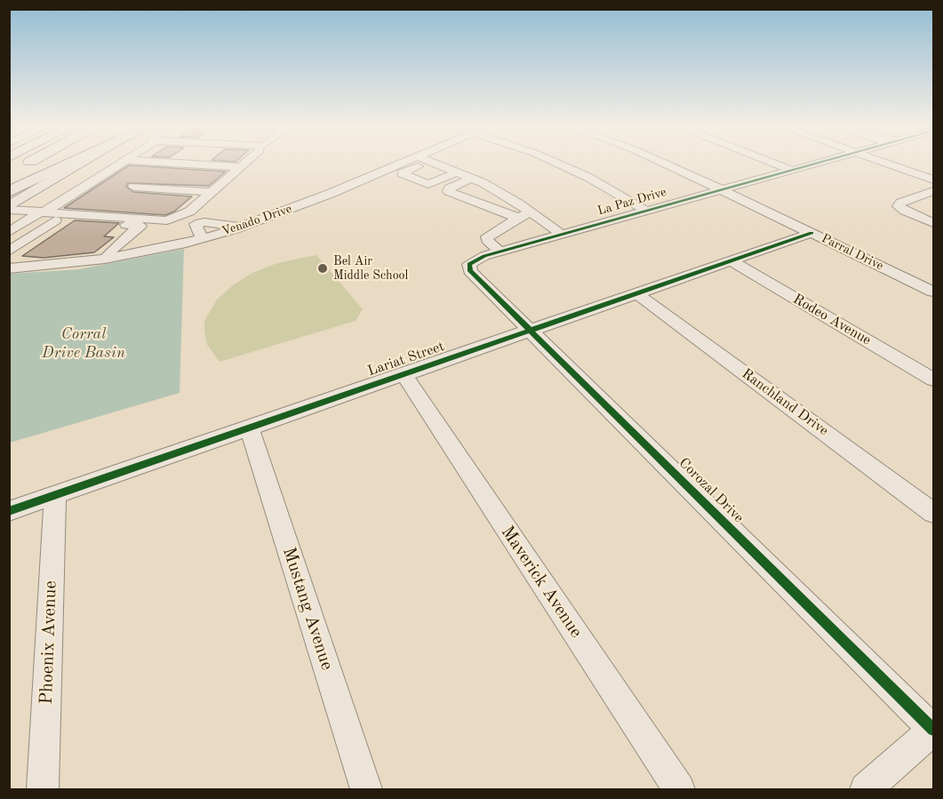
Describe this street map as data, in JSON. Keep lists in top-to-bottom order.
{
  "streets": {
    "street": [
      "La Paz Drive",
      "Venado Drive",
      "Parral Drive",
      "Rodeo Avenue",
      "Lariat Street",
      "Ranchland Drive",
      "Corozal Drive",
      "Maverick Avenue",
      "Mustang Avenue",
      "Phoenix Avenue"
    ]
  },
  "crossings": [
    ["La Paz Drive", "Parral Drive"],
    ["La Paz Drive", "Corozal Drive"],
    ["Parral Drive", "Lariat Street"],
    ["Rodeo Avenue", "Lariat Street"],
    ["Lariat Street", "Ranchland Drive"],
    ["Lariat Street", "Corozal Drive"],
    ["Lariat Street", "Maverick Avenue"],
    ["Lariat Street", "Mustang Avenue"],
    ["Lariat Street", "Phoenix Avenue"]
  ],
  "water": ["Corral Drive Basin"],
  "places": ["Bel Air Middle School"]
}
